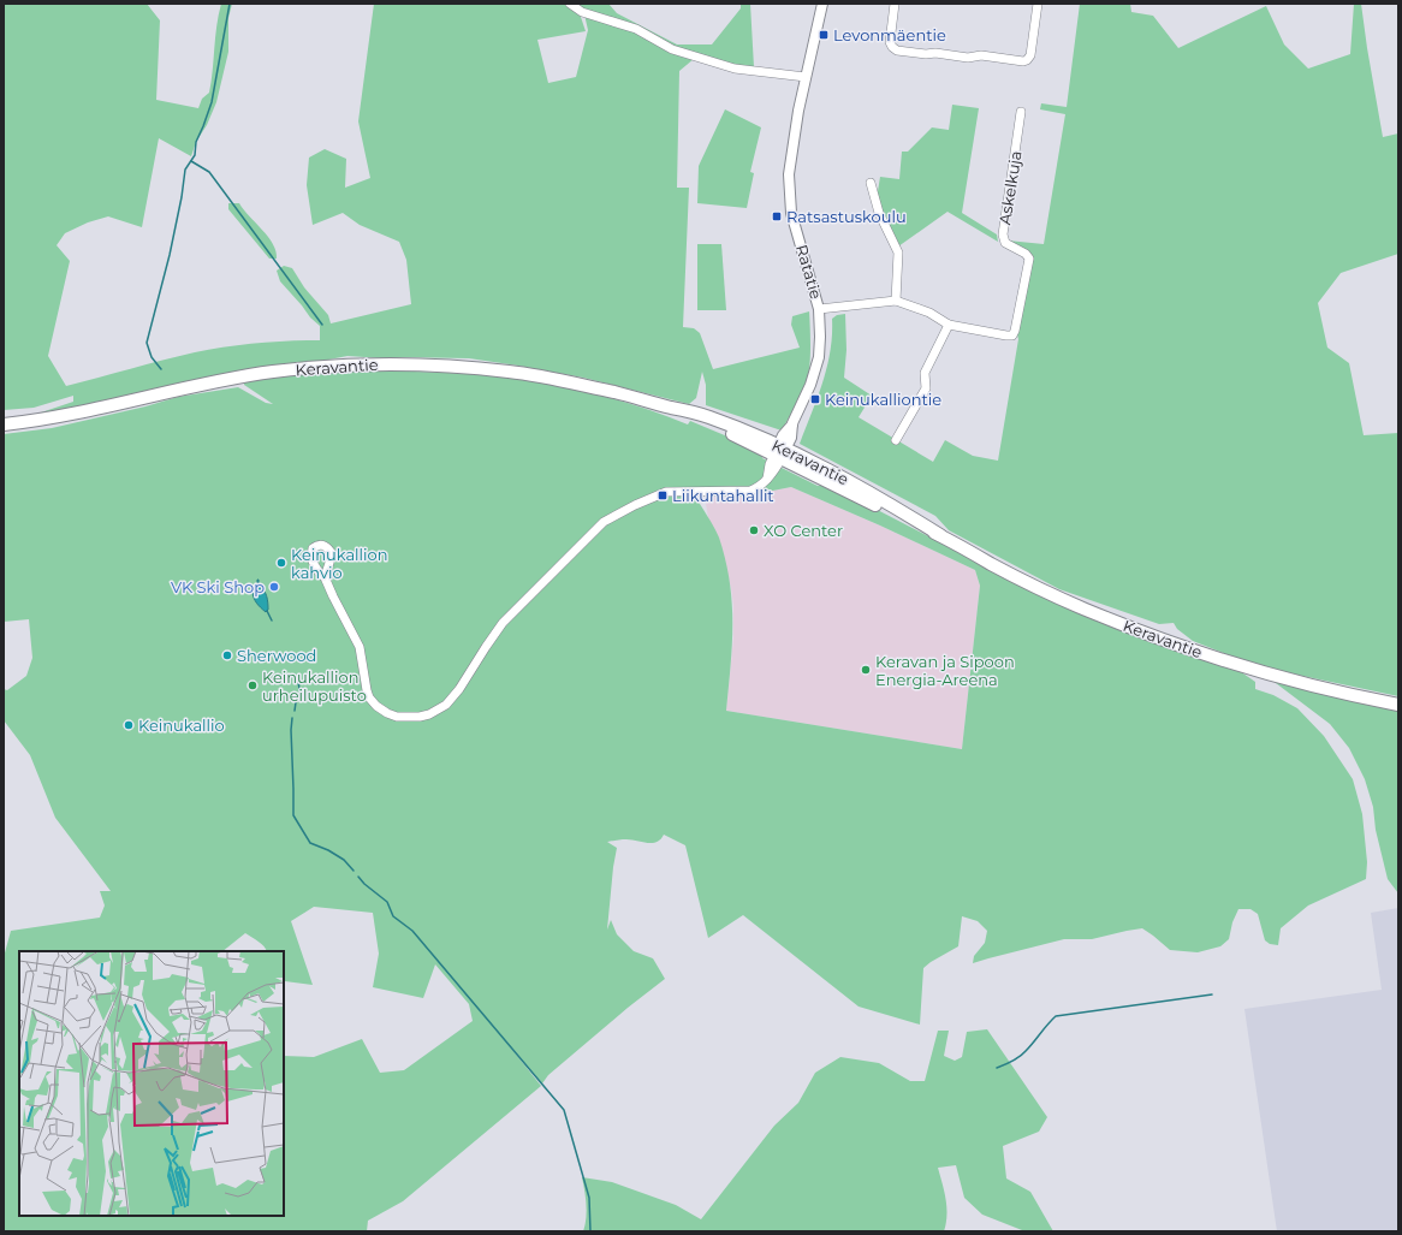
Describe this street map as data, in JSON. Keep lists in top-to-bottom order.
{
  "streets": {
    "main road": ["Keravantie"],
    "street": ["Askelkuja", "Ratatie"]
  },
  "crossings": [
    ["Ratatie", "Keravantie"]
  ],
  "places": {
    "transit": [
      "Levonmäentie",
      "Ratsastuskoulu",
      "Keinukalliontie",
      "Liikuntahallit"
    ],
    "other": [
      "XO Center",
      "Keinukallion kahvio",
      "VK Ski Shop",
      "Sherwood",
      "Keravan ja Sipoon Energia-Areena",
      "Keinukallion urheilupuisto",
      "Keinukallio"
    ]
  }
}
